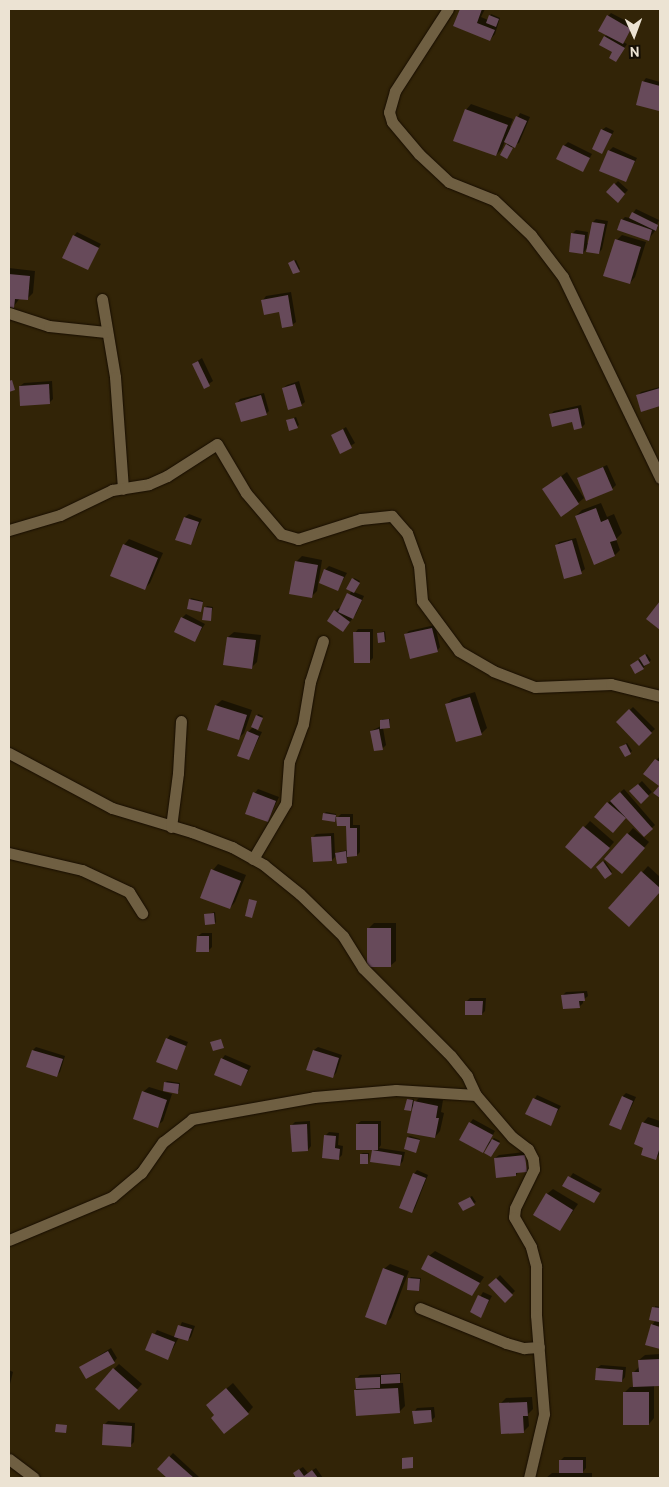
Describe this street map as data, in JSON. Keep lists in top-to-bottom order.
{
  "north": "bottom"
}
